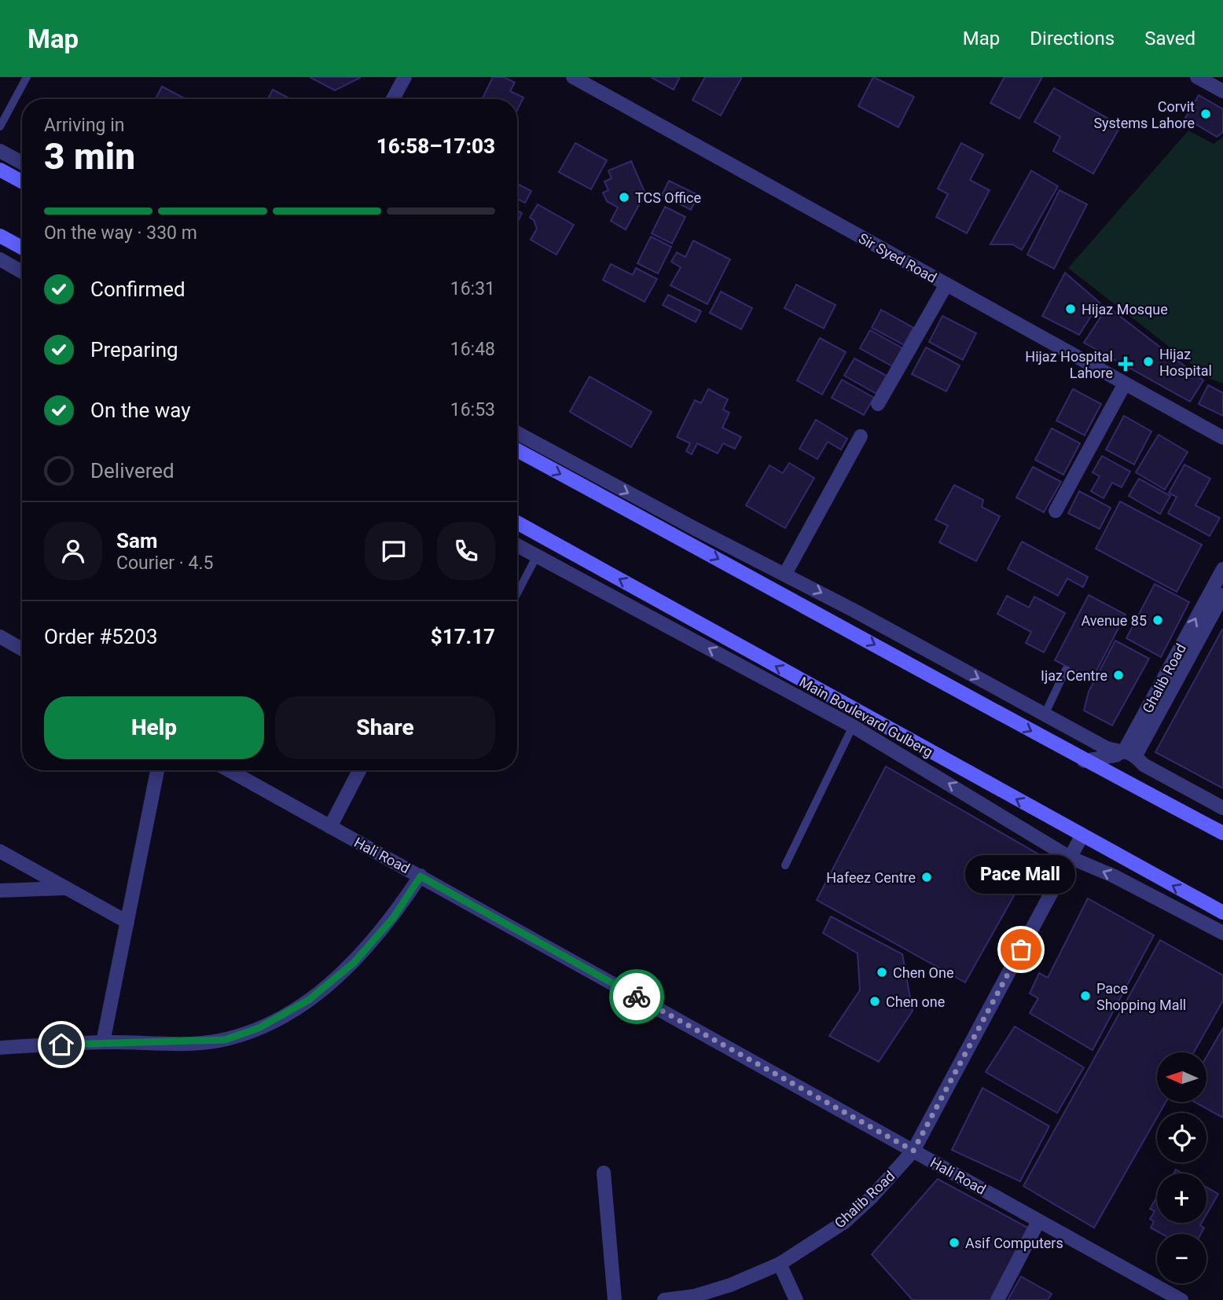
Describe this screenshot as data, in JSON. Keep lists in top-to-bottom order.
{
  "streets": {
    "main road": ["Main Boulevard Gulberg"],
    "street": ["Sir Syed Road", "Ghalib Road", "Hali Road"]
  },
  "crossings": [
    ["Ghalib Road", "Main Boulevard Gulberg"],
    ["Ghalib Road", "Hali Road"]
  ],
  "places": {
    "other": [
      "Corvit Systems Lahore",
      "TCS Office",
      "Hijaz Mosque",
      "Hijaz Hospital",
      "Avenue 85",
      "Ijaz Centre",
      "Hafeez Centre",
      "Pace Mall",
      "Chen One",
      "Pace Shopping Mall",
      "Chen one",
      "Asif Computers"
    ],
    "health": ["Hijaz Hospital Lahore"]
  },
  "north": "left",
  "page": {
    "header": "Map",
    "nav": ["Map", "Directions", "Saved"],
    "heading": ["3 min", "Arriving in", "16:58–17:03"],
    "panel": [
      "Sam",
      "Courier · 4.5",
      "Order #5203",
      "$17.17"
    ],
    "bar": "On the way · 330 m",
    "list": [
      ["Confirmed", "16:31"],
      ["Preparing", "16:48"],
      ["On the way", "16:53"],
      "Delivered"
    ],
    "buttons": ["Help", "Share"],
    "bubble": "Pace Mall",
    "map_buttons": ["+", "−"]
  }
}
